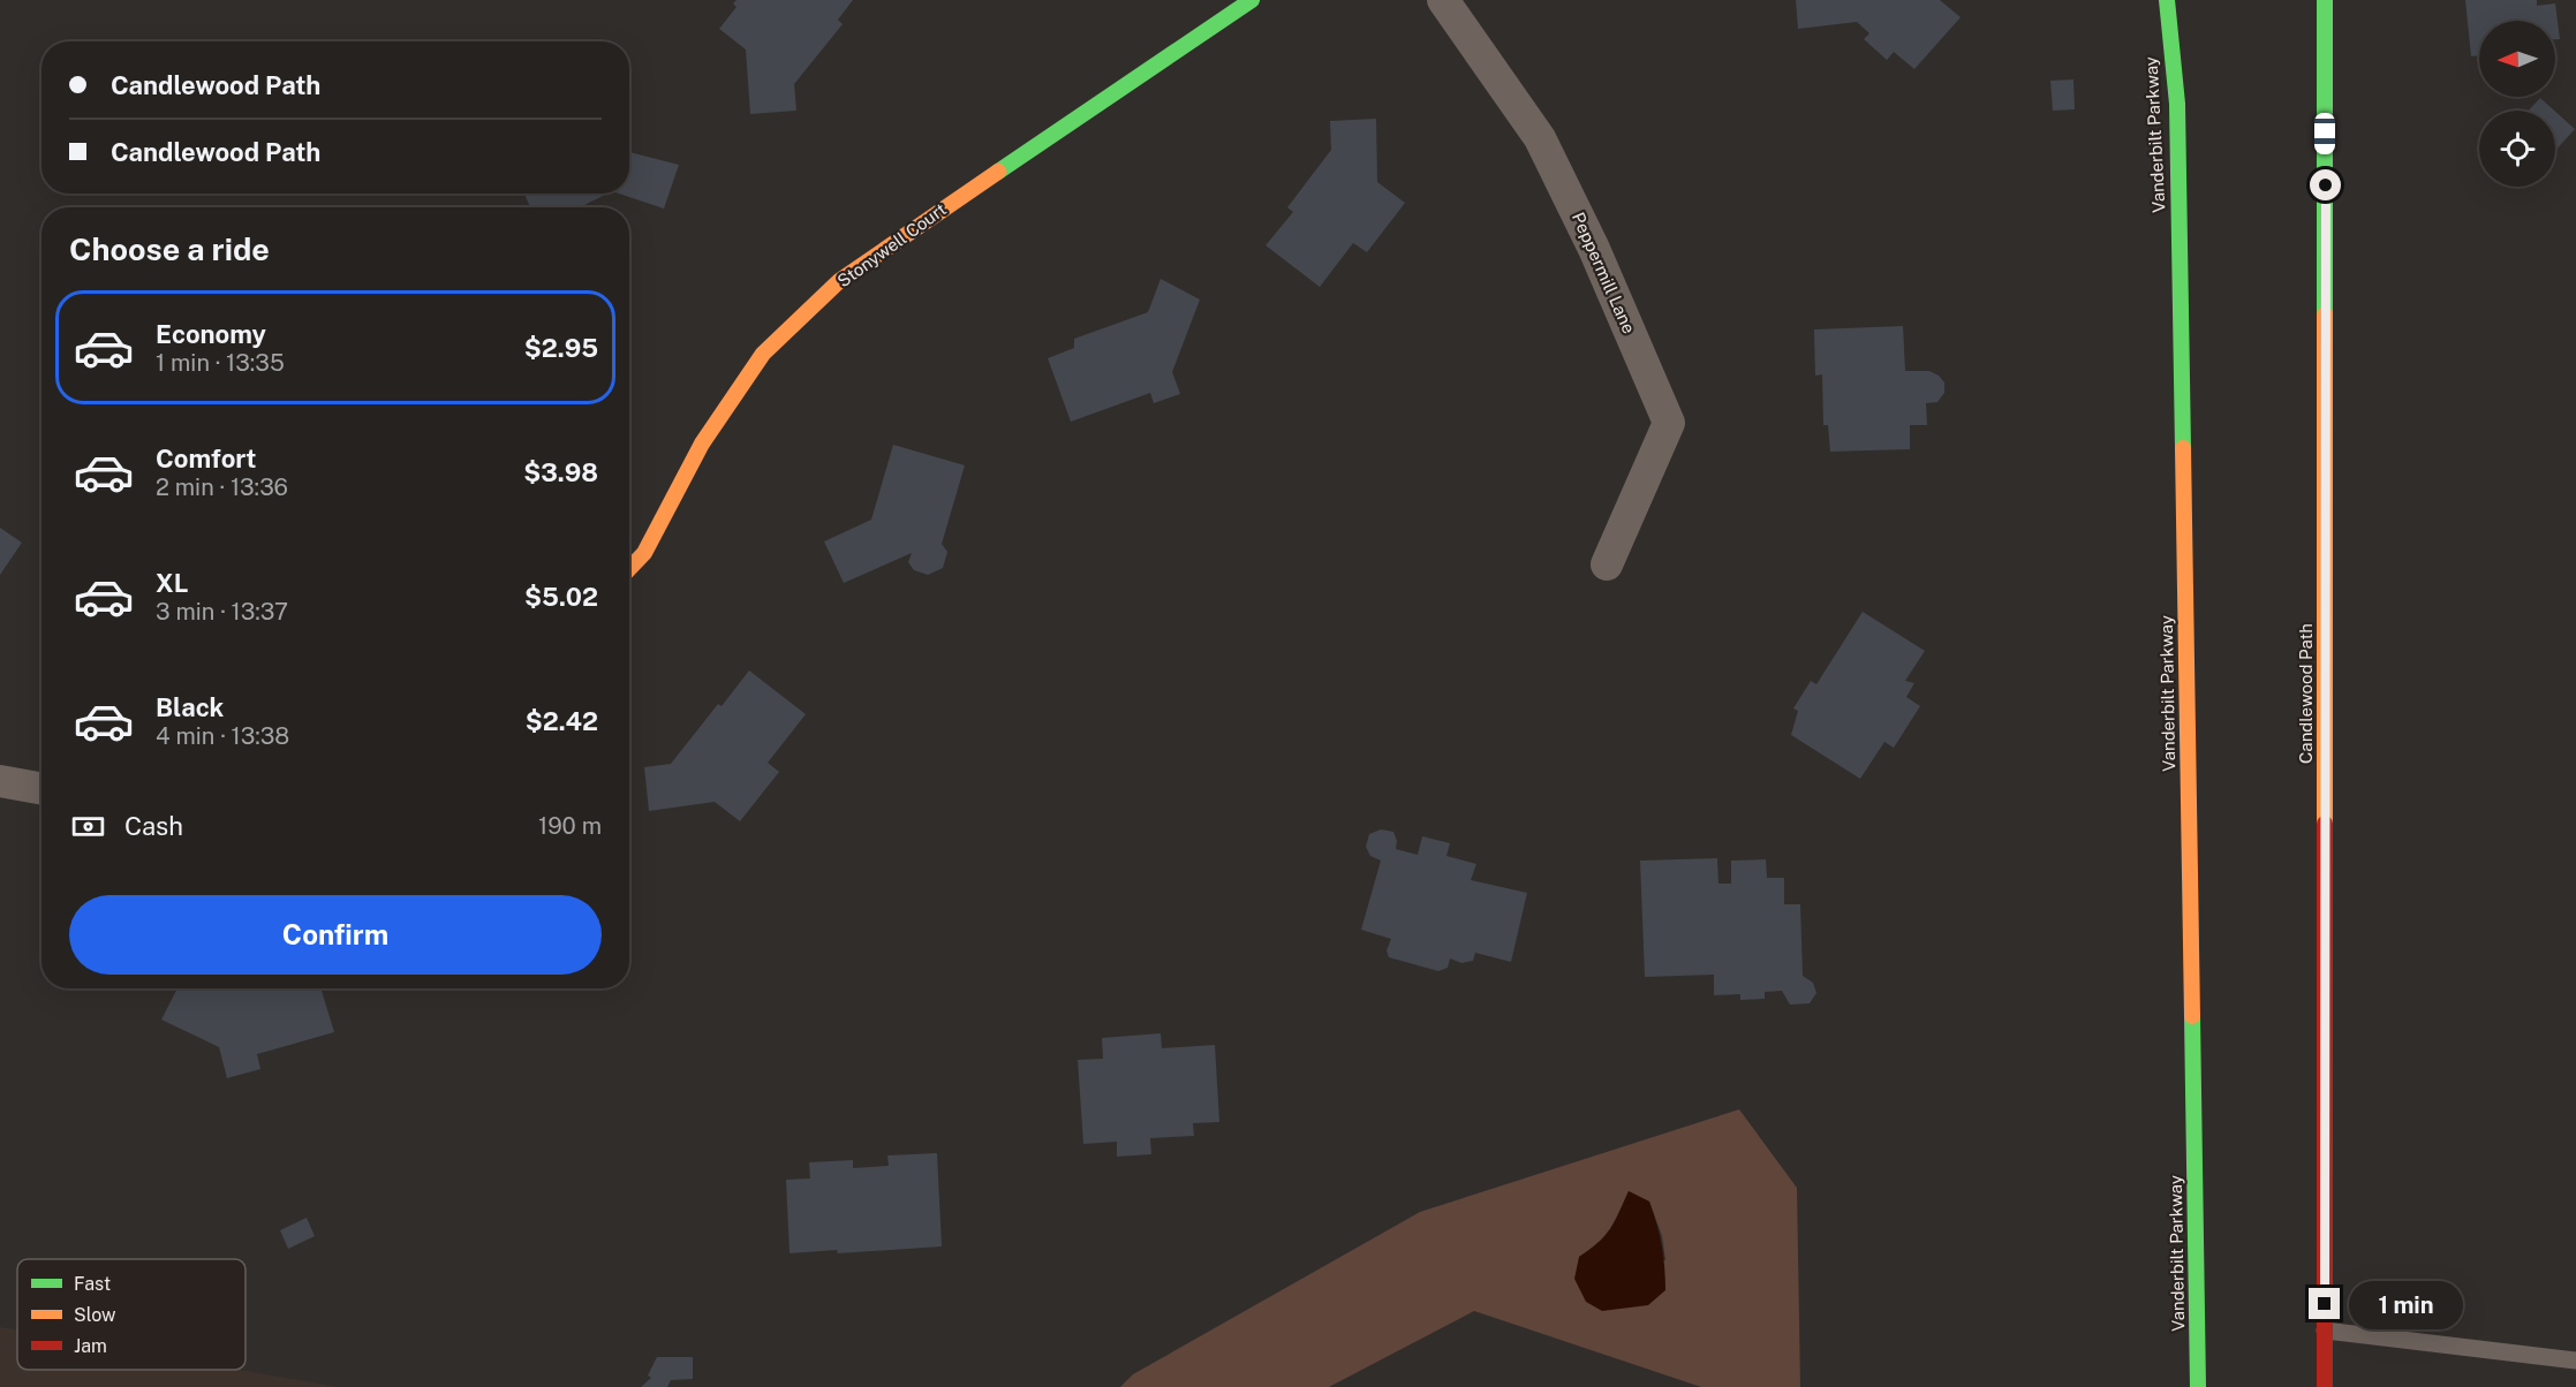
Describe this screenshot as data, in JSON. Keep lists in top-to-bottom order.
{
  "streets": {
    "street": [
      "Vanderbilt Parkway",
      "Stonywell Court",
      "Peppermill Lane",
      "Candlewood Path"
    ]
  },
  "legend": ["Fast", "Slow", "Jam"],
  "north": "left",
  "page": {
    "banner": ["Candlewood Path", "Candlewood Path"],
    "heading": "Choose a ride",
    "list": [
      {
        "name": "Economy",
        "note": "1 min · 13:35",
        "value": "$2.95"
      },
      {
        "name": "Comfort",
        "note": "2 min · 13:36",
        "value": "$3.98"
      },
      {
        "name": "XL",
        "note": "3 min · 13:37",
        "value": "$5.02"
      },
      {
        "name": "Black",
        "note": "4 min · 13:38",
        "value": "$2.42"
      }
    ],
    "pay": ["Cash", "190 m"],
    "buttons": "Confirm",
    "bubble": "1 min"
  }
}
